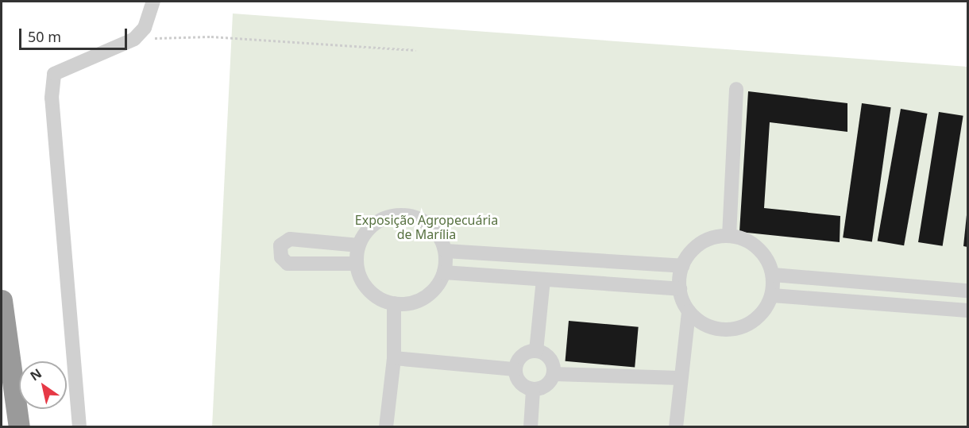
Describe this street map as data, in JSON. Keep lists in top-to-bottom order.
{
  "parks": ["Exposição Agropecuária de Marília"],
  "scale_bar": "50 m",
  "north": "top left"
}
